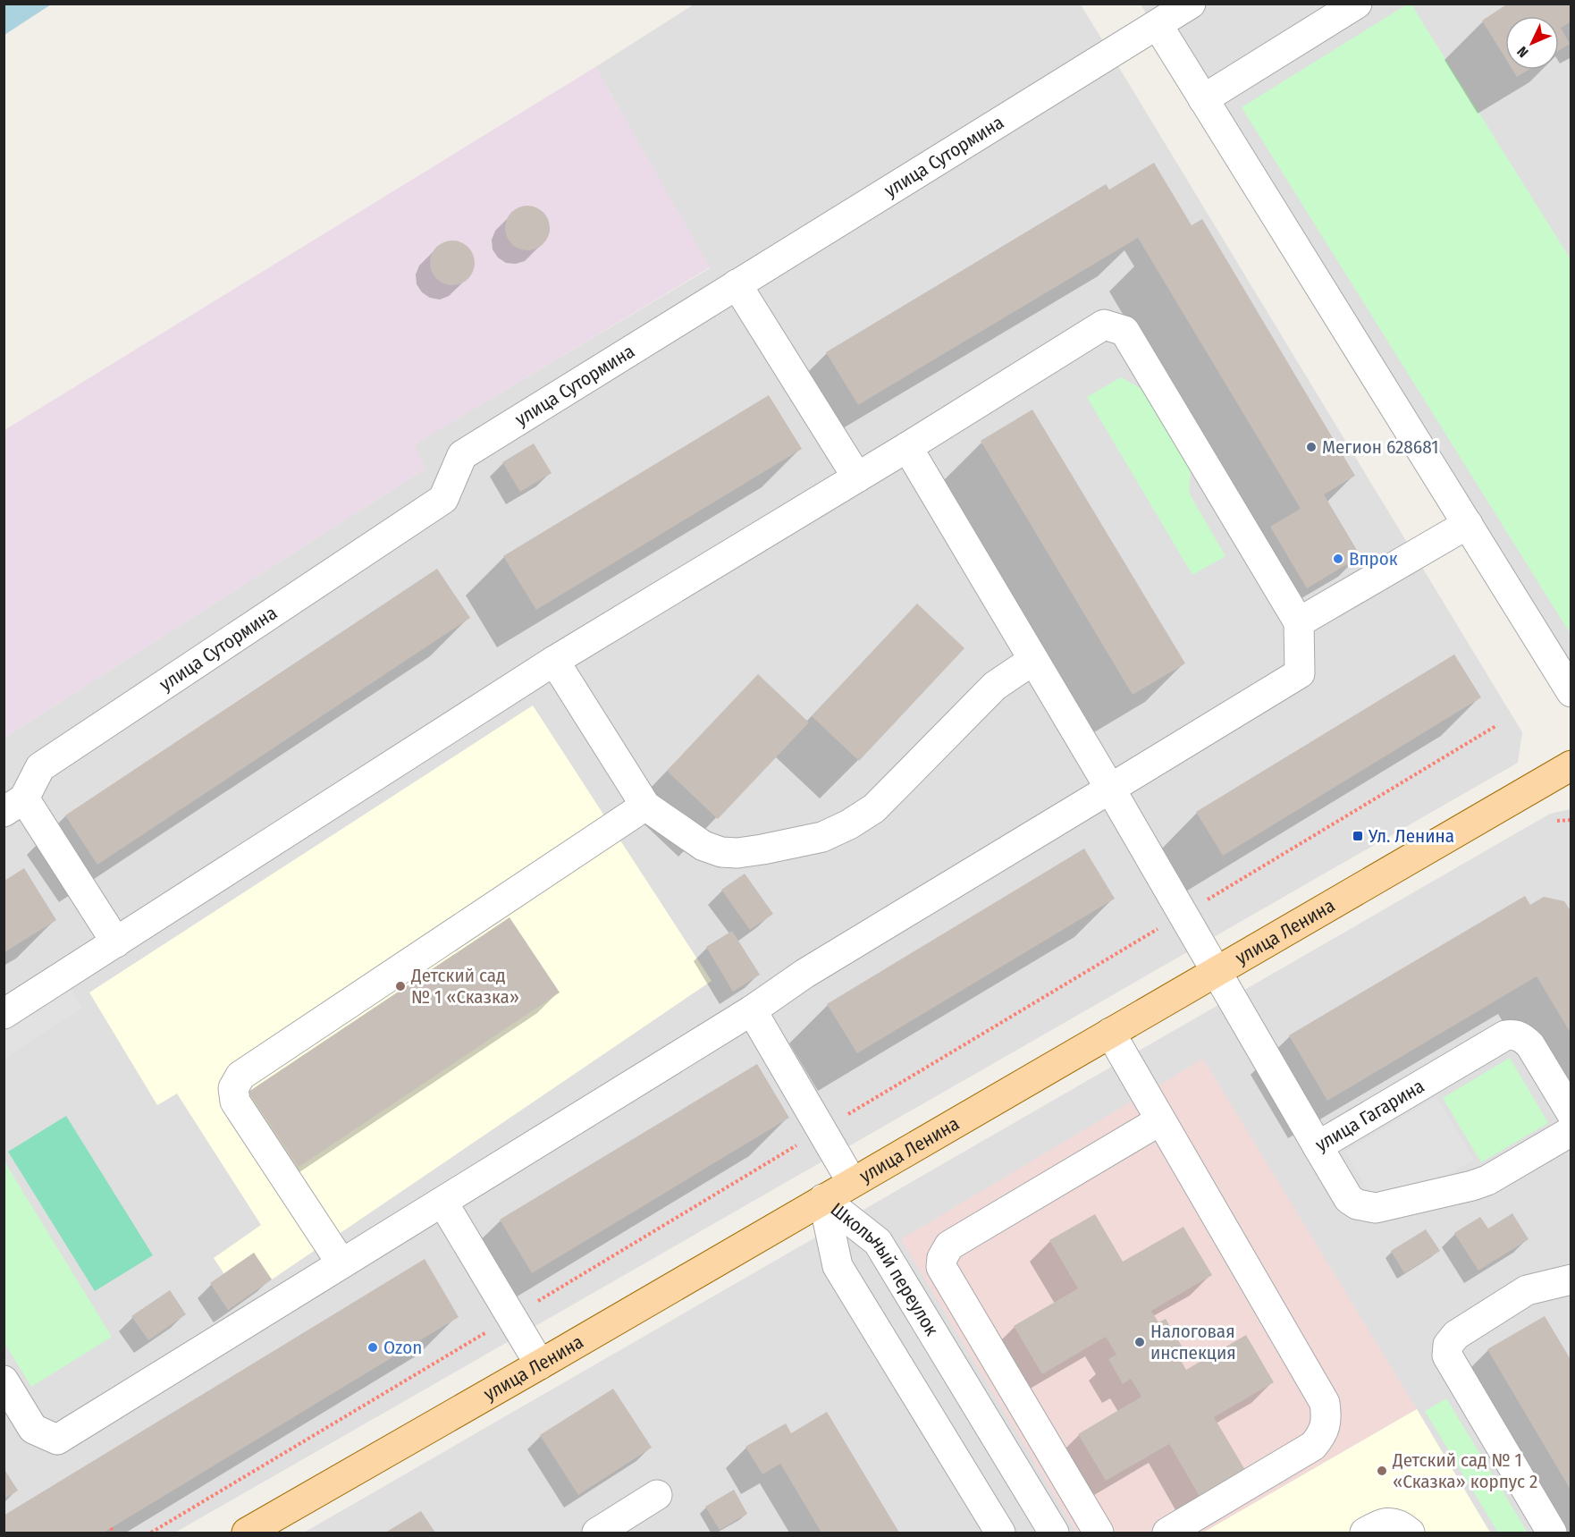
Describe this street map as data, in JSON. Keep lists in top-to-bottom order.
{
  "streets": {
    "main road": ["улица Ленина"],
    "street": ["улица Сутормина", "улица Гагарина", "Школьный переулок"]
  },
  "crossings": [
    ["улица Ленина", "улица Гагарина"],
    ["улица Ленина", "Школьный переулок"]
  ],
  "places": {
    "other": [
      "Мегион 628681",
      "Впрок",
      "Детский сад № 1 «Сказка»",
      "Налоговая инспекция",
      "Ozon",
      "Детский сад № 1 «Сказка» корпус 2"
    ],
    "transit": ["Ул. Ленина"]
  },
  "north": "bottom left"
}
